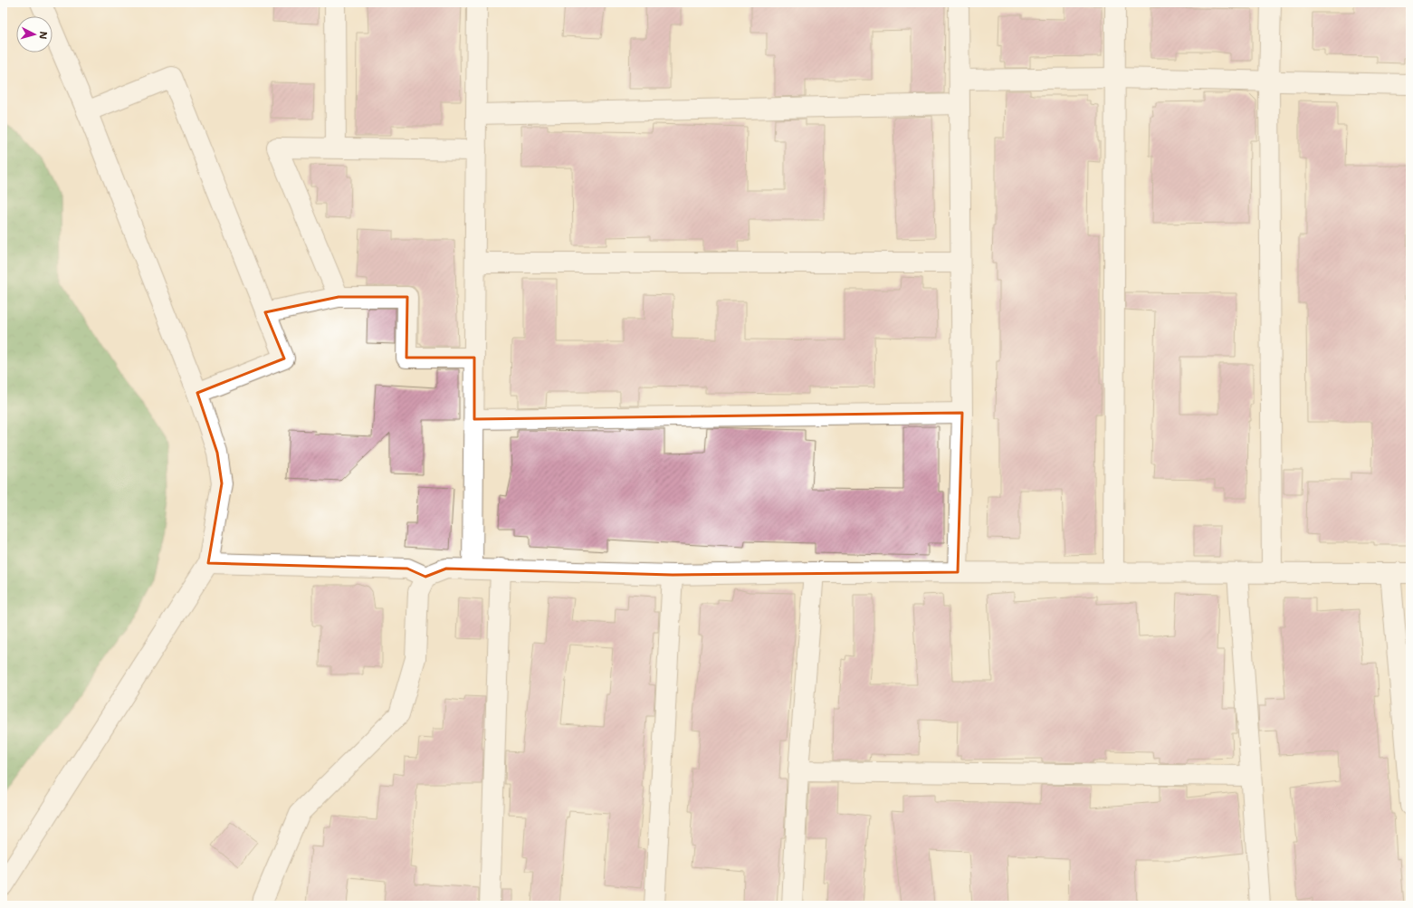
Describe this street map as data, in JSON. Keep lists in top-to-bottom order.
{
  "north": "right"
}
